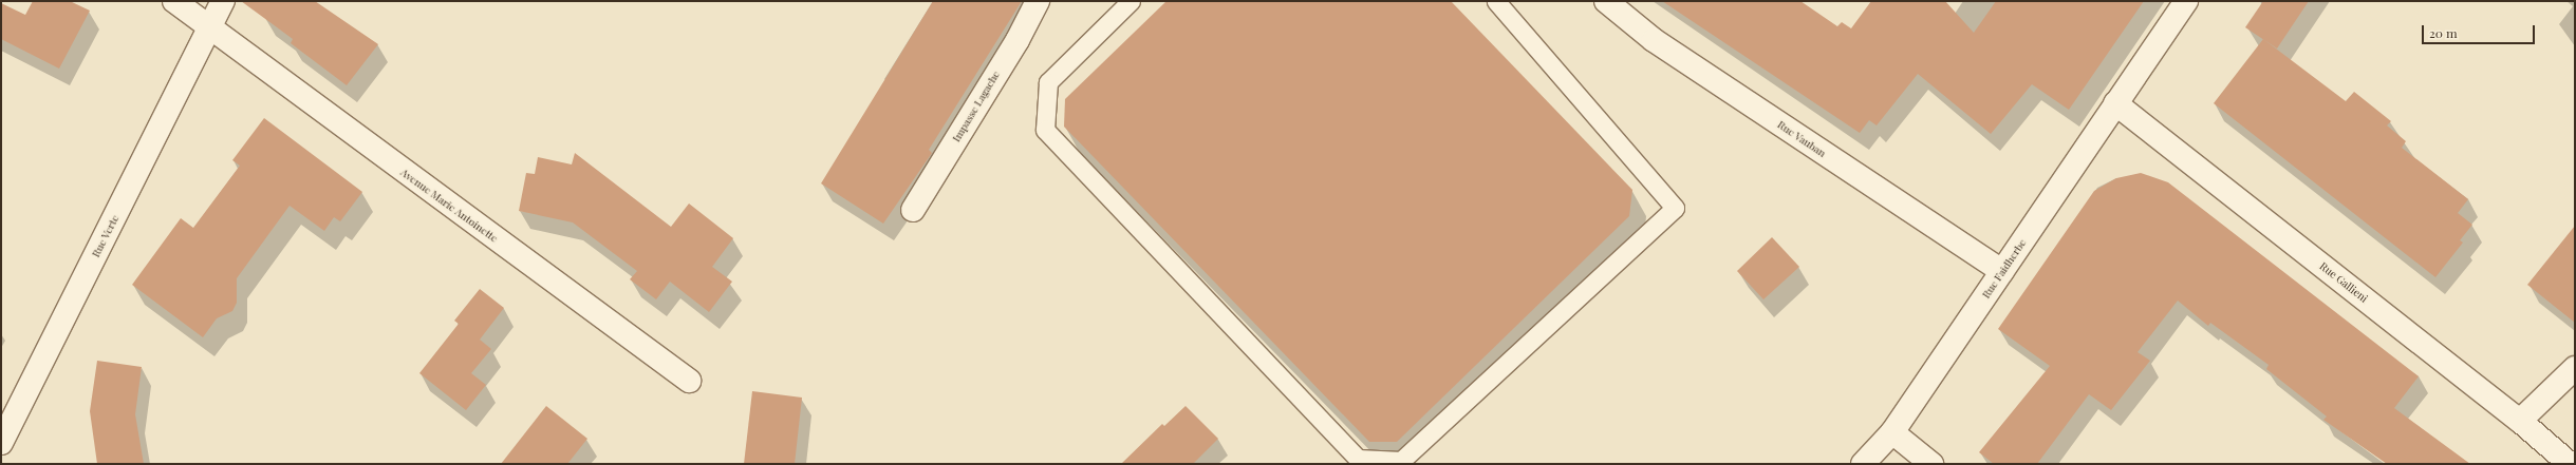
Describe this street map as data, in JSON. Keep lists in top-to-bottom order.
{
  "streets": {
    "street": [
      "Impasse Lagache",
      "Rue Vauban",
      "Avenue Marie Antoinette",
      "Rue Verte",
      "Rue Faidherbe",
      "Rue Gallieni"
    ]
  },
  "crossings": [
    ["Rue Vauban", "Rue Faidherbe"],
    ["Avenue Marie Antoinette", "Rue Verte"],
    ["Rue Faidherbe", "Rue Gallieni"]
  ],
  "scale_bar": "20 m"
}
